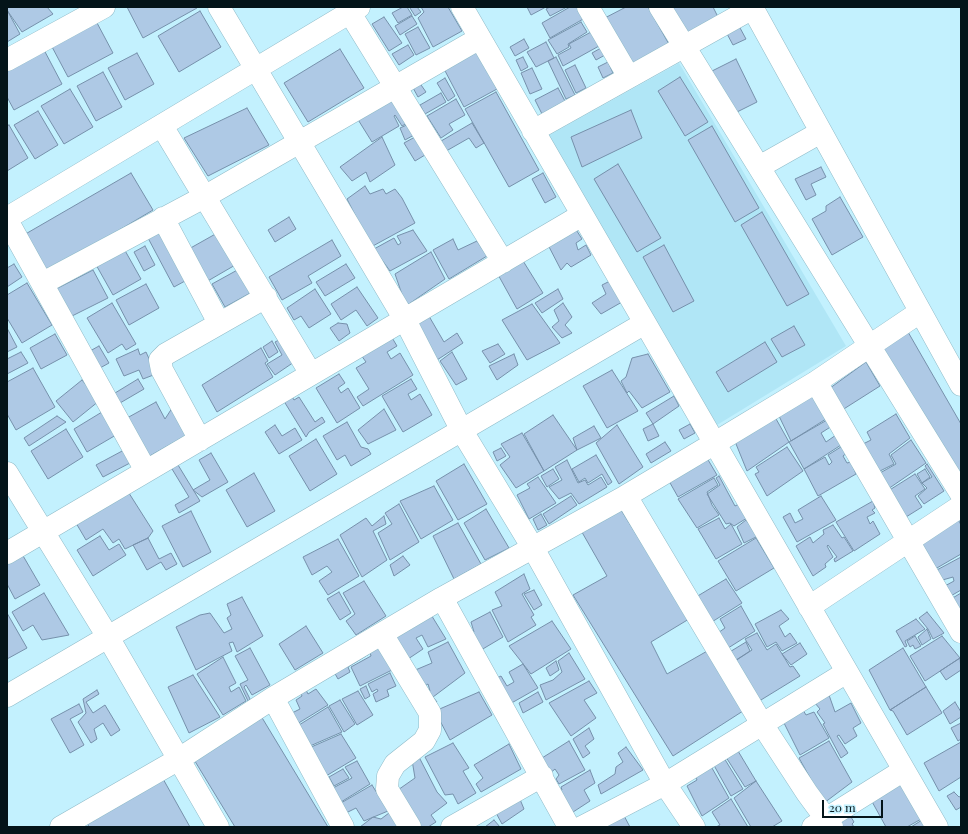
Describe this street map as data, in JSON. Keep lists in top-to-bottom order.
{
  "scale_bar": "20 m"
}
